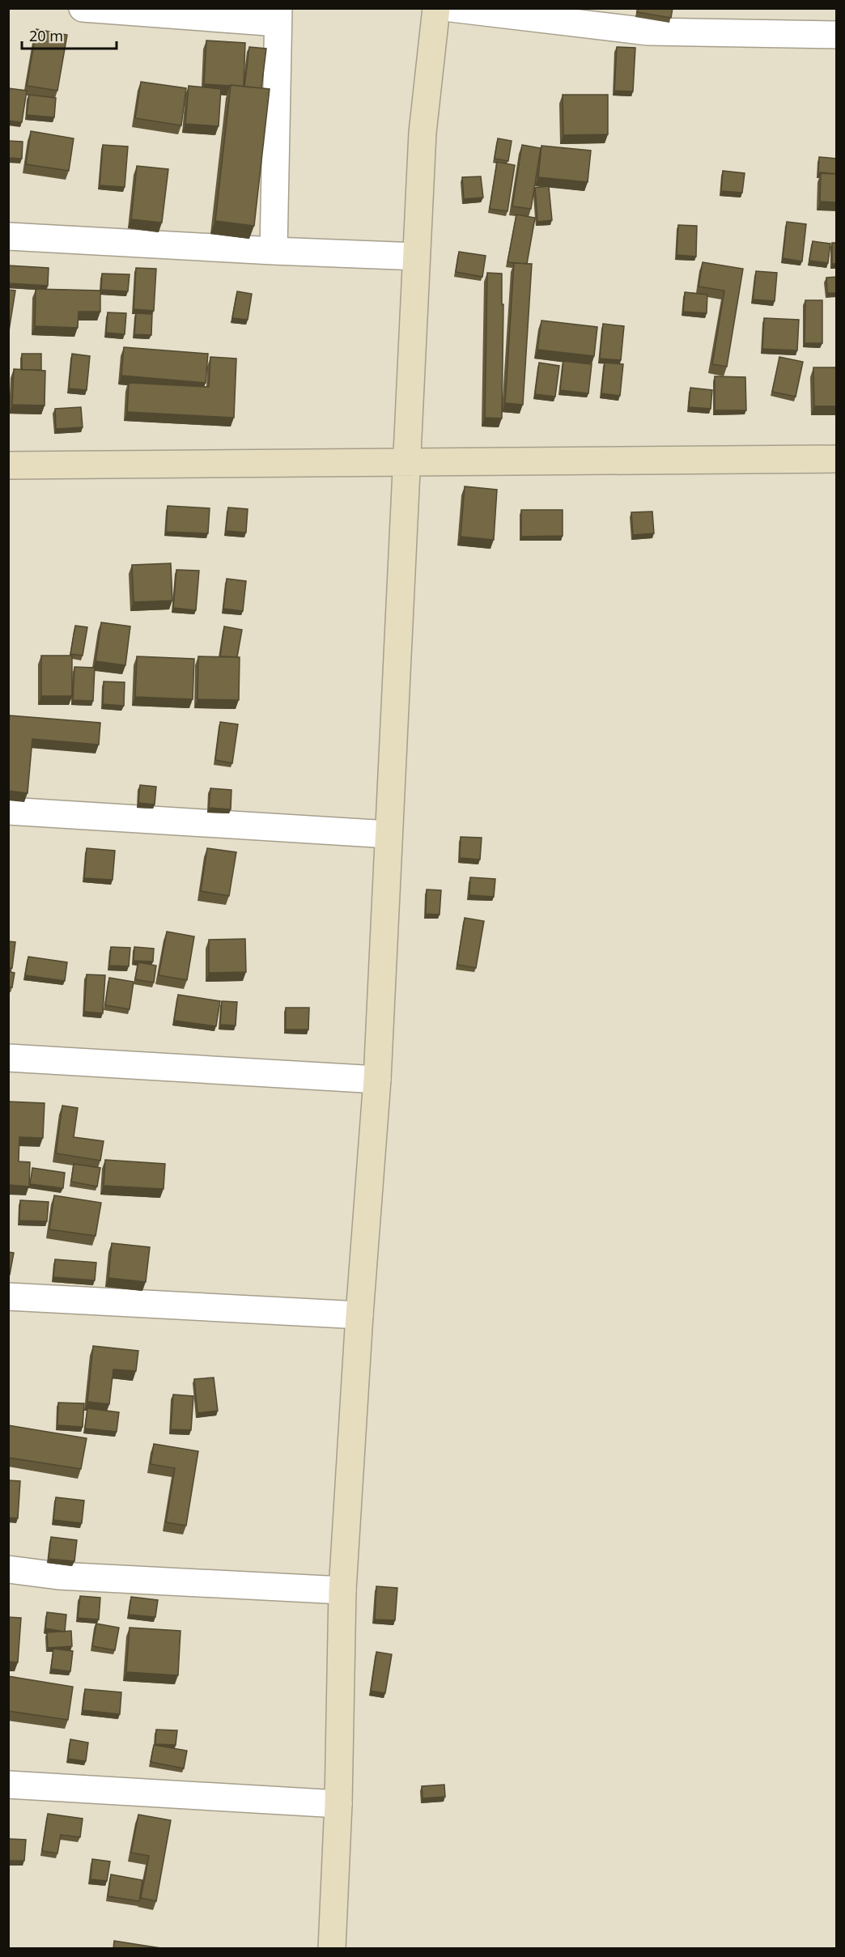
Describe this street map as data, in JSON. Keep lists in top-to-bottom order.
{
  "scale_bar": "20 m"
}
